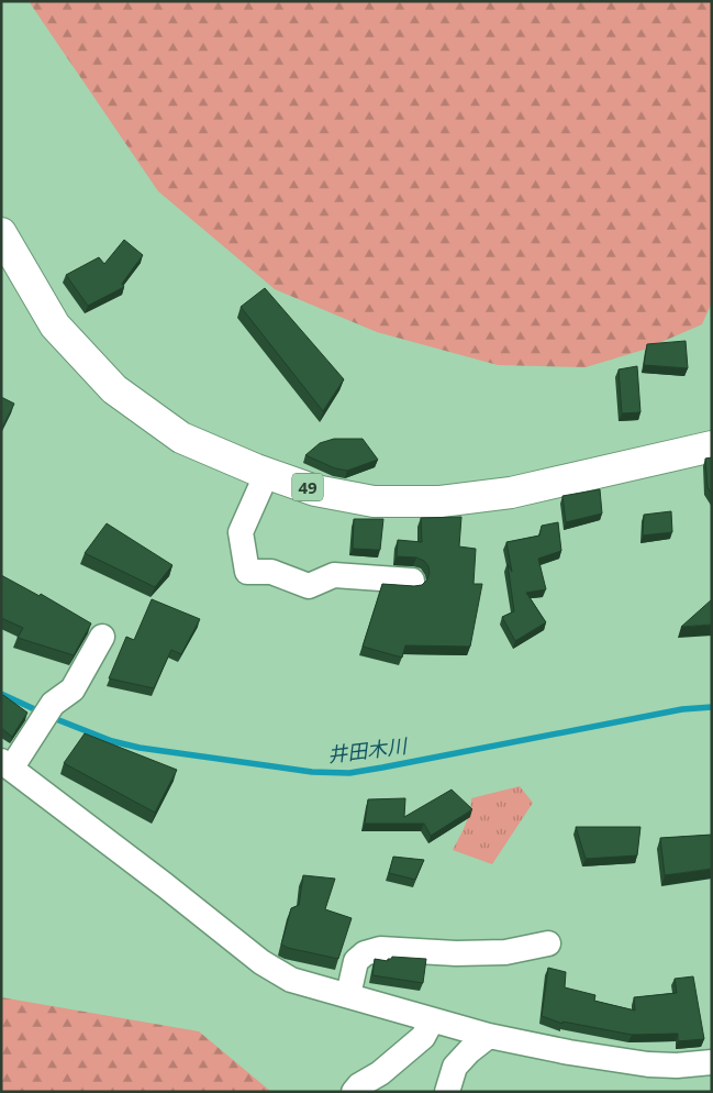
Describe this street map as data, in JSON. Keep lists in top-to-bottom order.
{
  "streets": {
    "highway": ["49"]
  },
  "water": ["井田木川"]
}
